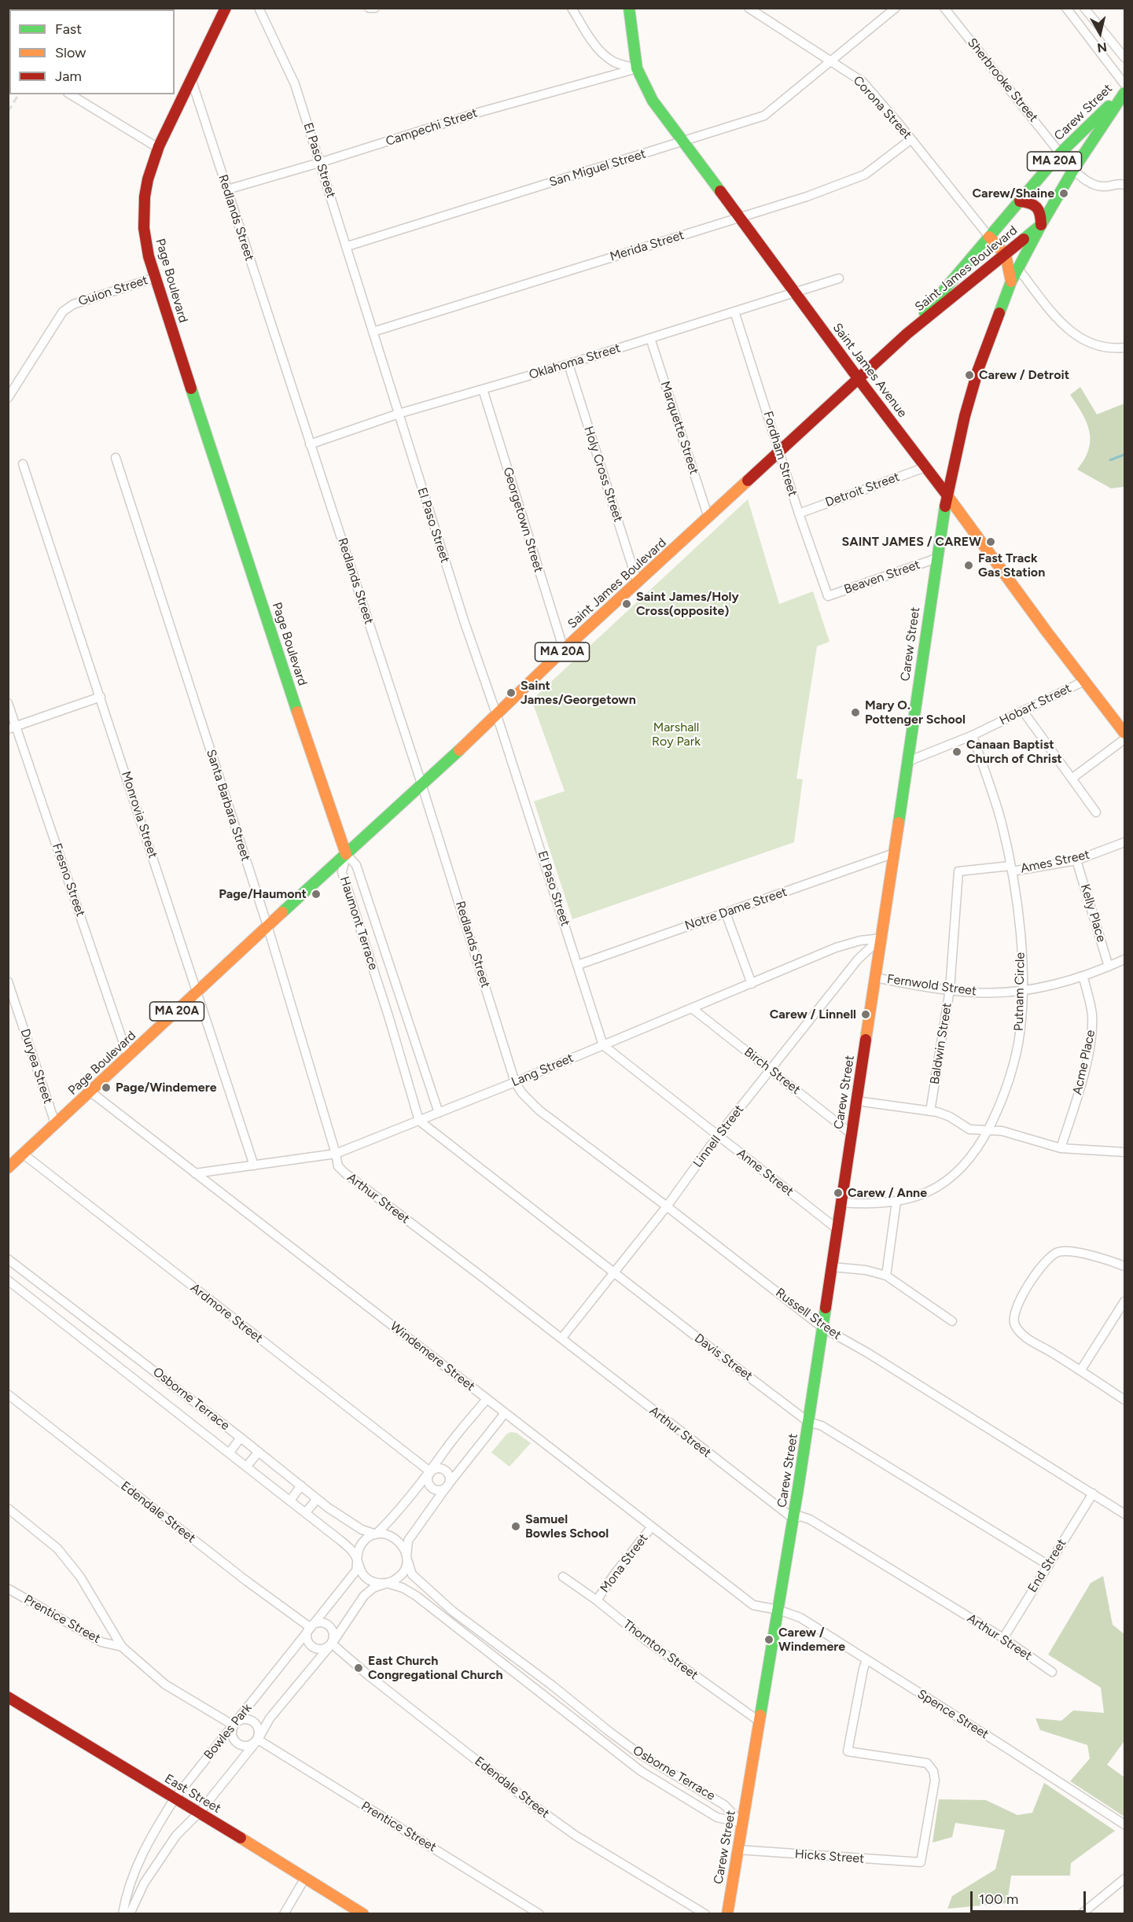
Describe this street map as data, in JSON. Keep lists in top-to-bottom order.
{
  "streets": {
    "main road": [
      "Carew Street",
      "MA 20A",
      "Saint James Boulevard",
      "Page Boulevard",
      "Saint James Avenue",
      "East Street"
    ],
    "street": [
      "Sherbrooke Street",
      "Corona Street",
      "Campechi Street",
      "El Paso Street",
      "San Miguel Street",
      "Redlands Street",
      "Merida Street",
      "Guion Street",
      "Oklahoma Street",
      "Marquette Street",
      "Fordham Street",
      "Holy Cross Street",
      "Detroit Street",
      "Georgetown Street",
      "Beaven Street",
      "Hobart Street",
      "Santa Barbara Street",
      "Monrovia Street",
      "Ames Street",
      "Fresno Street",
      "Notre Dame Street",
      "Kelly Place",
      "Haumont Terrace",
      "Fernwold Street",
      "Putnam Circle",
      "Baldwin Street",
      "Acme Place",
      "Duryea Street",
      "Lang Street",
      "Birch Street",
      "Linnell Street",
      "Anne Street",
      "Arthur Street",
      "Ardmore Street",
      "Russell Street",
      "Windemere Street",
      "Davis Street",
      "Osborne Terrace",
      "Edendale Street",
      "Mona Street",
      "End Street",
      "Prentice Street",
      "Thornton Street",
      "Spence Street",
      "Bowles Park",
      "Hicks Street"
    ]
  },
  "crossings": [
    ["Sherbrooke Street", "Carew Street"],
    ["Corona Street", "Carew Street"],
    ["Corona Street", "San Miguel Street"],
    ["Corona Street", "Merida Street"],
    ["Corona Street", "Saint James Boulevard"],
    ["Carew Street", "Saint James Boulevard"],
    ["Carew Street", "Saint James Avenue"],
    ["Carew Street", "Beaven Street"],
    ["Carew Street", "Hobart Street"],
    ["Carew Street", "Notre Dame Street"],
    ["Carew Street", "Fernwold Street"],
    ["Carew Street", "Putnam Circle"],
    ["Carew Street", "Lang Street"],
    ["Carew Street", "Birch Street"],
    ["Carew Street", "Linnell Street"],
    ["Carew Street", "Anne Street"],
    ["Carew Street", "Arthur Street"],
    ["Carew Street", "Russell Street"],
    ["Carew Street", "Windemere Street"],
    ["Carew Street", "Davis Street"],
    ["Carew Street", "Osborne Terrace"],
    ["Carew Street", "Thornton Street"],
    ["Carew Street", "Spence Street"],
    ["Carew Street", "Hicks Street"],
    ["Campechi Street", "El Paso Street"],
    ["Campechi Street", "Redlands Street"],
    ["Campechi Street", "Saint James Avenue"],
    ["El Paso Street", "San Miguel Street"],
    ["El Paso Street", "Merida Street"],
    ["El Paso Street", "Saint James Boulevard"],
    ["El Paso Street", "Oklahoma Street"],
    ["El Paso Street", "Notre Dame Street"],
    ["El Paso Street", "Lang Street"],
    ["El Paso Street", "Anne Street"],
    ["San Miguel Street", "Saint James Avenue"],
    ["Redlands Street", "Saint James Boulevard"],
    ["Redlands Street", "Page Boulevard"],
    ["Redlands Street", "Oklahoma Street"],
    ["Redlands Street", "Lang Street"],
    ["Redlands Street", "Russell Street"],
    ["Merida Street", "Saint James Avenue"],
    ["Saint James Boulevard", "Page Boulevard"],
    ["Saint James Boulevard", "Saint James Avenue"],
    ["Saint James Boulevard", "Marquette Street"],
    ["Saint James Boulevard", "Fordham Street"],
    ["Saint James Boulevard", "Holy Cross Street"],
    ["Saint James Boulevard", "Georgetown Street"],
    ["Saint James Boulevard", "Haumont Terrace"],
    ["Page Boulevard", "Guion Street"],
    ["Page Boulevard", "Santa Barbara Street"],
    ["Page Boulevard", "Monrovia Street"],
    ["Page Boulevard", "Fresno Street"],
    ["Page Boulevard", "Haumont Terrace"],
    ["Page Boulevard", "Duryea Street"],
    ["Page Boulevard", "Ardmore Street"],
    ["Page Boulevard", "Windemere Street"],
    ["Oklahoma Street", "Saint James Avenue"],
    ["Oklahoma Street", "Marquette Street"],
    ["Oklahoma Street", "Fordham Street"],
    ["Oklahoma Street", "Holy Cross Street"],
    ["Oklahoma Street", "Georgetown Street"],
    ["Saint James Avenue", "Detroit Street"],
    ["Saint James Avenue", "Hobart Street"],
    ["Fordham Street", "Detroit Street"],
    ["Fordham Street", "Beaven Street"],
    ["Hobart Street", "Putnam Circle"],
    ["Santa Barbara Street", "Lang Street"],
    ["Santa Barbara Street", "Arthur Street"],
    ["Monrovia Street", "Lang Street"],
    ["Ames Street", "Kelly Place"],
    ["Ames Street", "Putnam Circle"],
    ["Ames Street", "Baldwin Street"],
    ["Kelly Place", "Fernwold Street"],
    ["Haumont Terrace", "Lang Street"],
    ["Haumont Terrace", "Davis Street"],
    ["Fernwold Street", "Putnam Circle"],
    ["Fernwold Street", "Baldwin Street"],
    ["Fernwold Street", "Acme Place"],
    ["Lang Street", "Birch Street"],
    ["Lang Street", "Linnell Street"],
    ["Lang Street", "Anne Street"],
    ["Lang Street", "Arthur Street"],
    ["Lang Street", "Russell Street"],
    ["Lang Street", "Windemere Street"],
    ["Lang Street", "Davis Street"],
    ["Birch Street", "Linnell Street"],
    ["Linnell Street", "Anne Street"],
    ["Linnell Street", "Arthur Street"],
    ["Linnell Street", "Russell Street"],
    ["Linnell Street", "Davis Street"],
    ["Arthur Street", "End Street"],
    ["Ardmore Street", "Bowles Park"],
    ["Russell Street", "End Street"],
    ["Windemere Street", "Mona Street"],
    ["Windemere Street", "Spence Street"],
    ["Windemere Street", "Bowles Park"],
    ["Davis Street", "End Street"],
    ["Osborne Terrace", "Bowles Park"],
    ["Edendale Street", "Bowles Park"],
    ["Mona Street", "Thornton Street"],
    ["Prentice Street", "Bowles Park"],
    ["Spence Street", "Hicks Street"],
    ["Bowles Park", "East Street"]
  ],
  "parks": ["Marshall Roy Park"],
  "places": [
    "Carew/Shaine",
    "Carew / Detroit",
    "SAINT JAMES / CAREW",
    "Fast Track Gas Station",
    "Saint James/Holy Cross(opposite)",
    "Saint James/Georgetown",
    "Mary O. Pottenger School",
    "Canaan Baptist Church of Christ",
    "Page/Haumont",
    "Carew / Linnell",
    "Page/Windemere",
    "Carew / Anne",
    "Samuel Bowles School",
    "Carew / Windemere",
    "East Church Congregational Church"
  ],
  "legend": ["Fast", "Slow", "Jam"],
  "scale_bar": "100 m",
  "north": "bottom"
}
